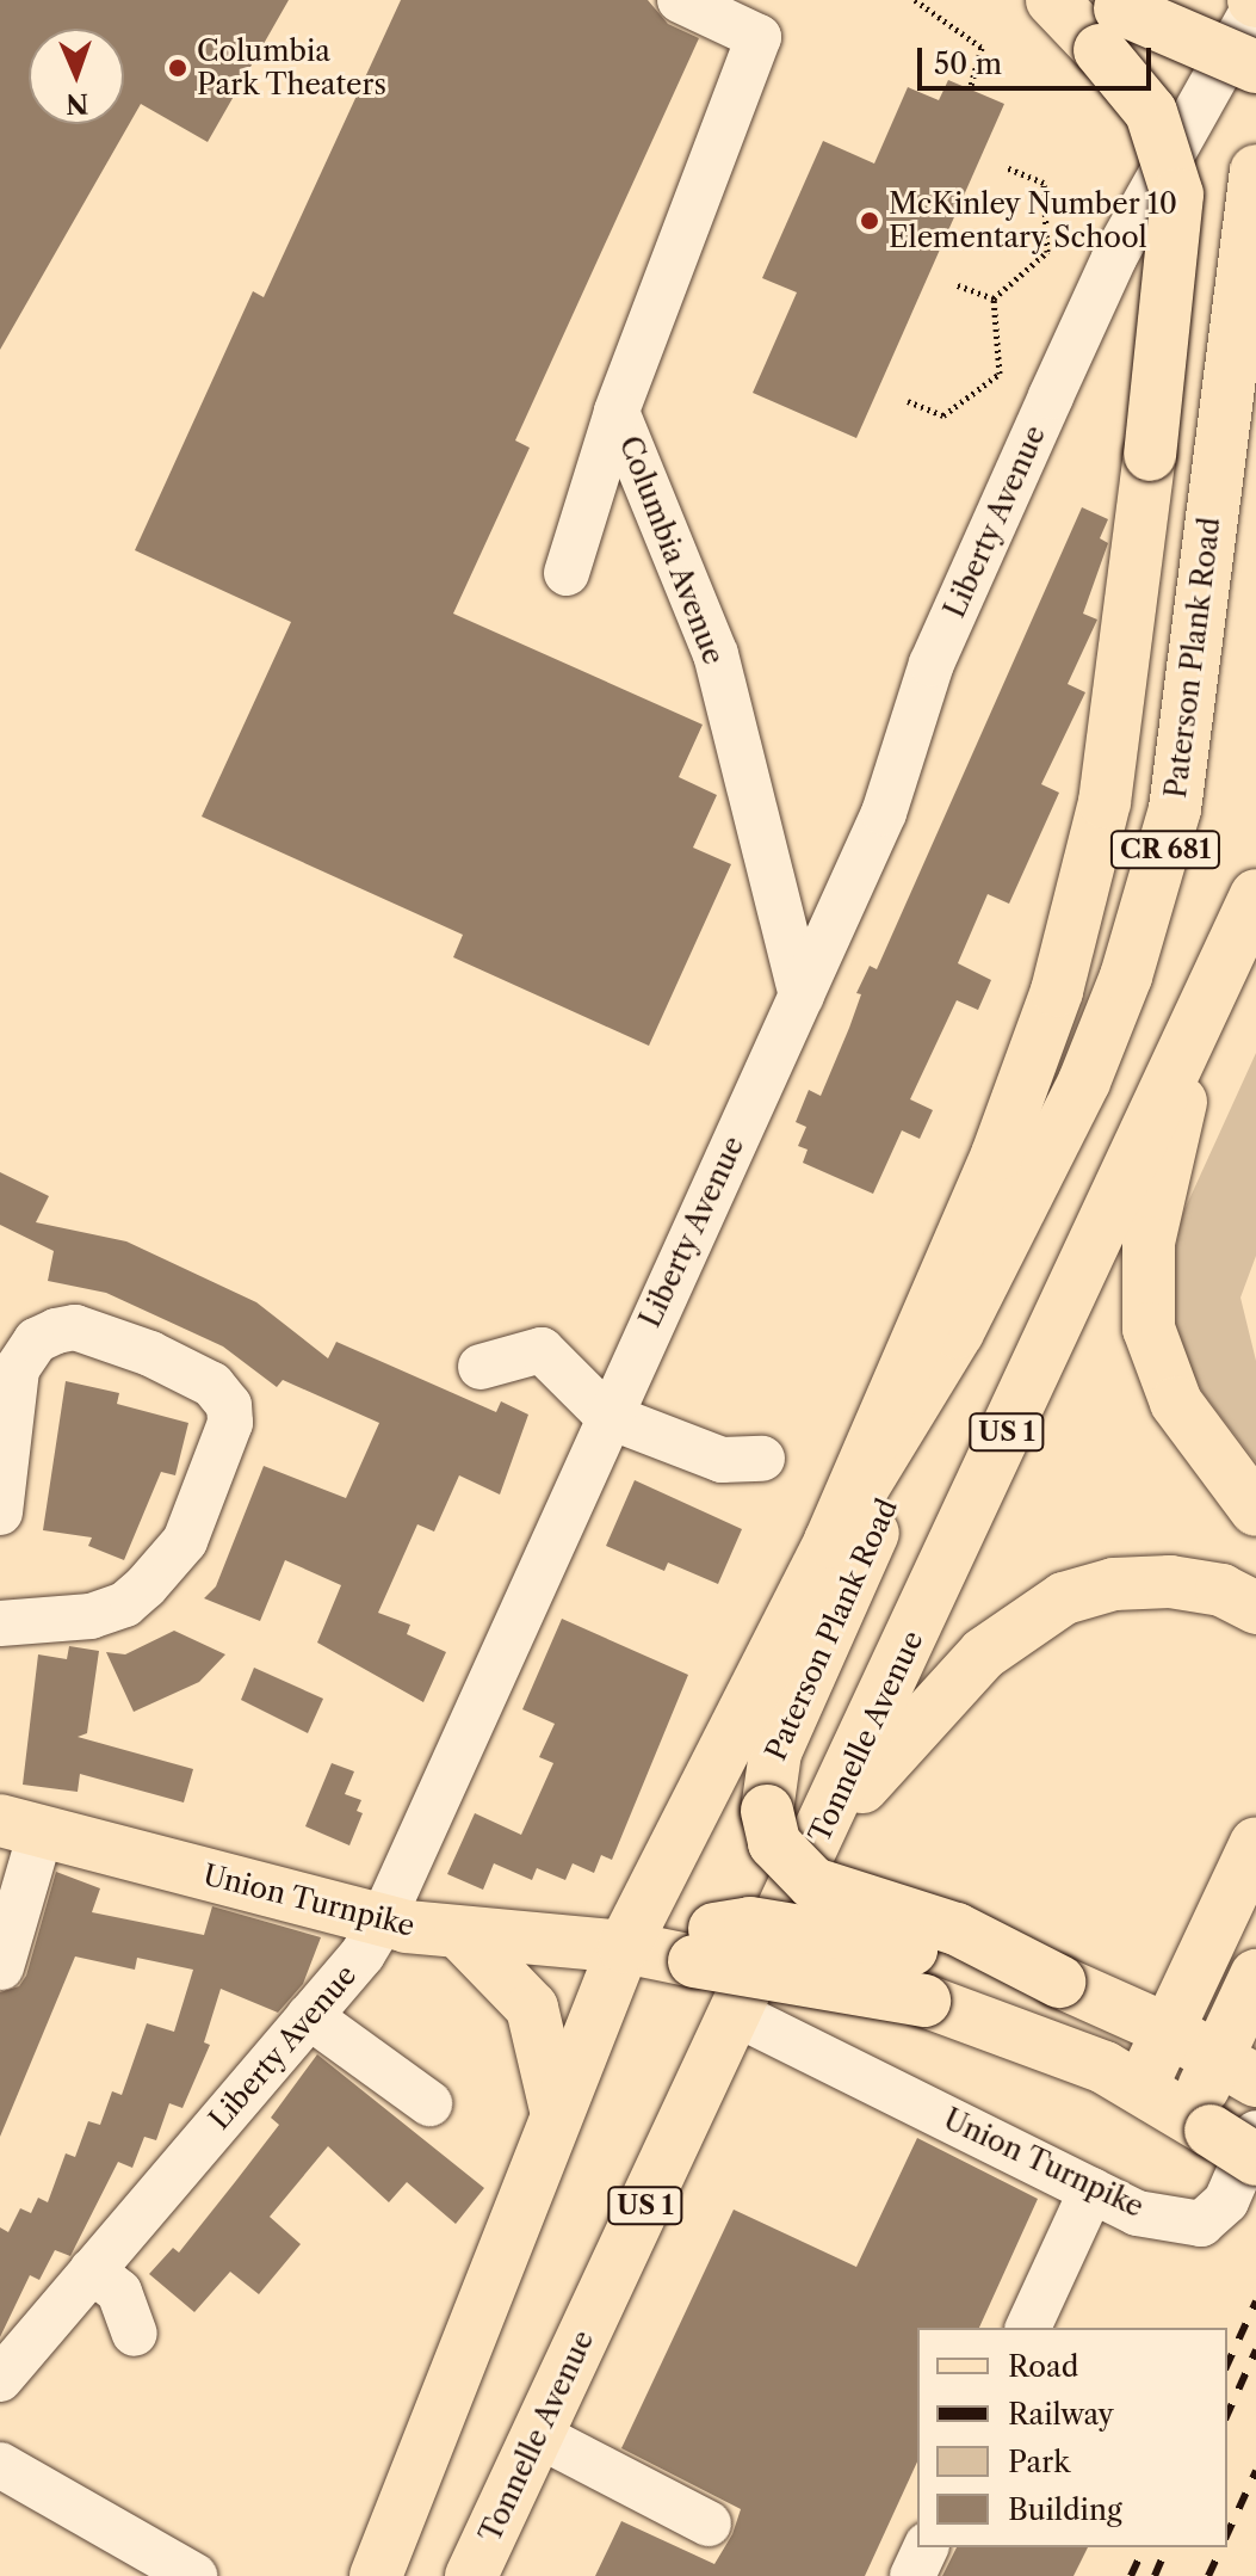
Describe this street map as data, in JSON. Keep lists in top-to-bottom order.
{
  "streets": {
    "main road": [
      "Paterson Plank Road",
      "CR 681",
      "US 1",
      "Tonnelle Avenue",
      "Union Turnpike"
    ],
    "street": ["Liberty Avenue", "Columbia Avenue"]
  },
  "crossings": [
    ["Liberty Avenue", "Columbia Avenue"],
    ["Liberty Avenue", "Union Turnpike"],
    ["Paterson Plank Road", "Union Turnpike"],
    ["Tonnelle Avenue", "Union Turnpike"]
  ],
  "places": ["Columbia Park Theaters", "McKinley Number 10 Elementary School"],
  "legend": [
    "Road",
    "Railway",
    "Park",
    "Building"
  ],
  "scale_bar": "50 m",
  "north": "bottom"
}
